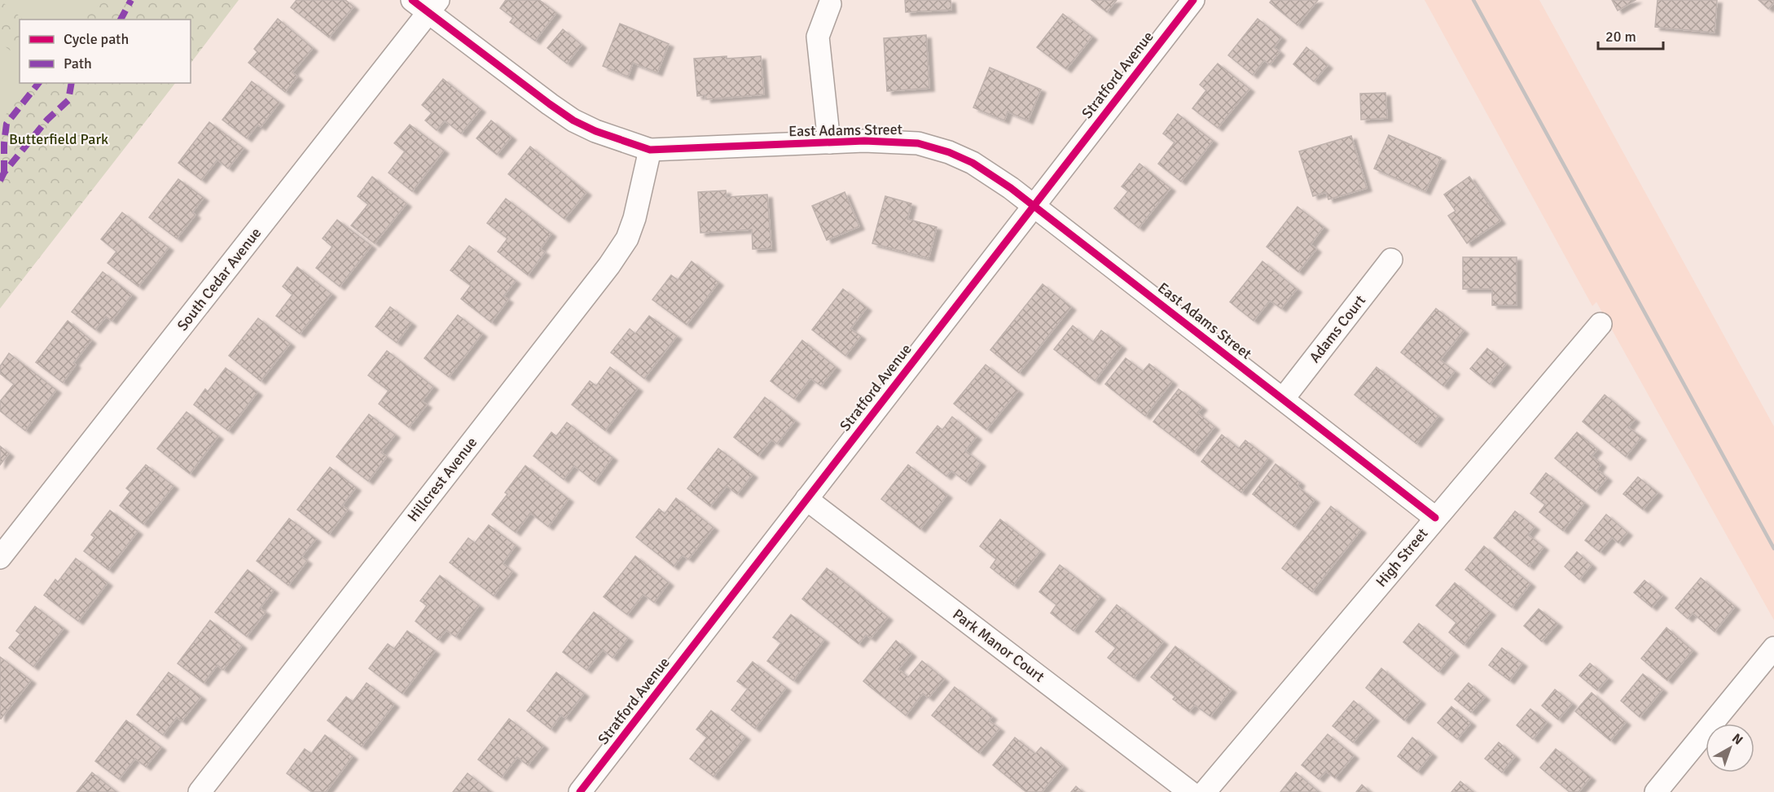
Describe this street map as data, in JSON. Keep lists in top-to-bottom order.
{
  "streets": {
    "street": [
      "Stratford Avenue",
      "East Adams Street",
      "South Cedar Avenue",
      "Adams Court",
      "Hillcrest Avenue",
      "High Street",
      "Park Manor Court"
    ]
  },
  "crossings": [
    ["Stratford Avenue", "East Adams Street"],
    ["Stratford Avenue", "Park Manor Court"],
    ["East Adams Street", "South Cedar Avenue"],
    ["East Adams Street", "Adams Court"],
    ["East Adams Street", "Hillcrest Avenue"],
    ["East Adams Street", "High Street"]
  ],
  "parks": ["Butterfield Park"],
  "legend": ["Cycle path", "Path"],
  "scale_bar": "20 m",
  "north": "top right"
}
